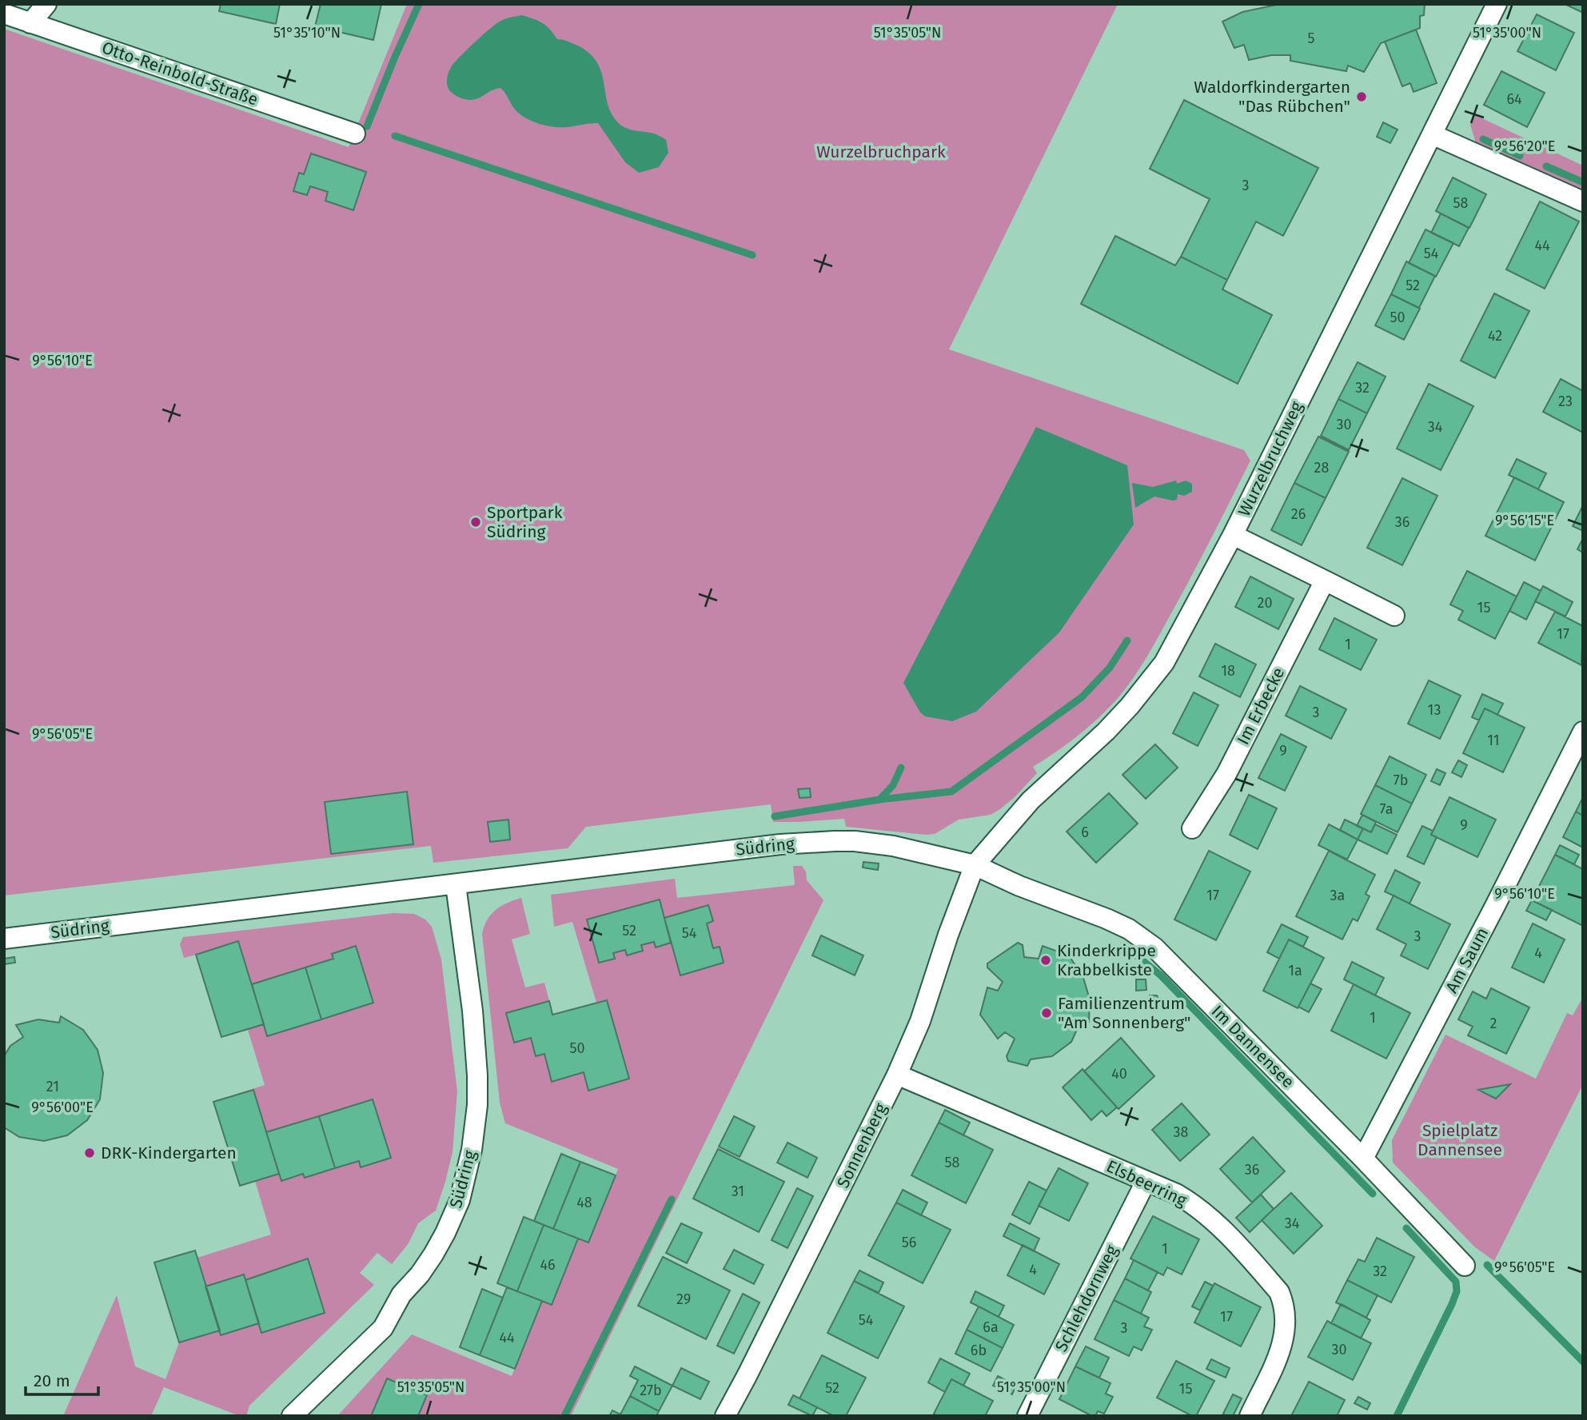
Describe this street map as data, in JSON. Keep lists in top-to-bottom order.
{
  "streets": {
    "street": [
      "Otto-Reinbold-Straße",
      "Wurzelbruchweg",
      "Im Erbecke",
      "Südring",
      "Am Saum",
      "Im Dannensee",
      "Sonnenberg",
      "Elsbeerring",
      "Schlehdornweg"
    ]
  },
  "crossings": [
    ["Wurzelbruchweg", "Südring"],
    ["Wurzelbruchweg", "Im Dannensee"],
    ["Wurzelbruchweg", "Sonnenberg"],
    ["Südring", "Im Dannensee"],
    ["Südring", "Sonnenberg"],
    ["Am Saum", "Im Dannensee"],
    ["Im Dannensee", "Sonnenberg"],
    ["Sonnenberg", "Elsbeerring"],
    ["Elsbeerring", "Schlehdornweg"]
  ],
  "parks": ["Wurzelbruchpark", "Spielplatz Dannensee"],
  "places": [
    "Waldorfkindergarten \"Das Rübchen\"",
    "Sportpark Südring",
    "Kinderkrippe Krabbelkiste",
    "Familienzentrum \"Am Sonnenberg\"",
    "DRK-Kindergarten"
  ],
  "house_numbers": [
    "5",
    "64",
    "3",
    "58",
    "44",
    "54",
    "52",
    "50",
    "42",
    "32",
    "23",
    "30",
    "34",
    "28",
    "26",
    "36",
    "20",
    "15",
    "17",
    "1",
    "18",
    "13",
    "3",
    "11",
    "9",
    "7b",
    "7a",
    "9",
    "6",
    "17",
    "3a",
    "52",
    "54",
    "3",
    "4",
    "1a",
    "1",
    "2",
    "50",
    "40",
    "21",
    "38",
    "58",
    "36",
    "31",
    "48",
    "34",
    "56",
    "1",
    "46",
    "4",
    "32",
    "29",
    "17",
    "54",
    "6a",
    "3",
    "44",
    "30",
    "6b",
    "52",
    "15",
    "27b"
  ],
  "scale_bar": "20 m",
  "coordinates": [
    "51°35'10\"N",
    "51°35'05\"N",
    "51°35'00\"N",
    "9°56'20\"E",
    "9°56'10\"E",
    "9°56'15\"E",
    "9°56'05\"E",
    "9°56'00\"E"
  ]
}
